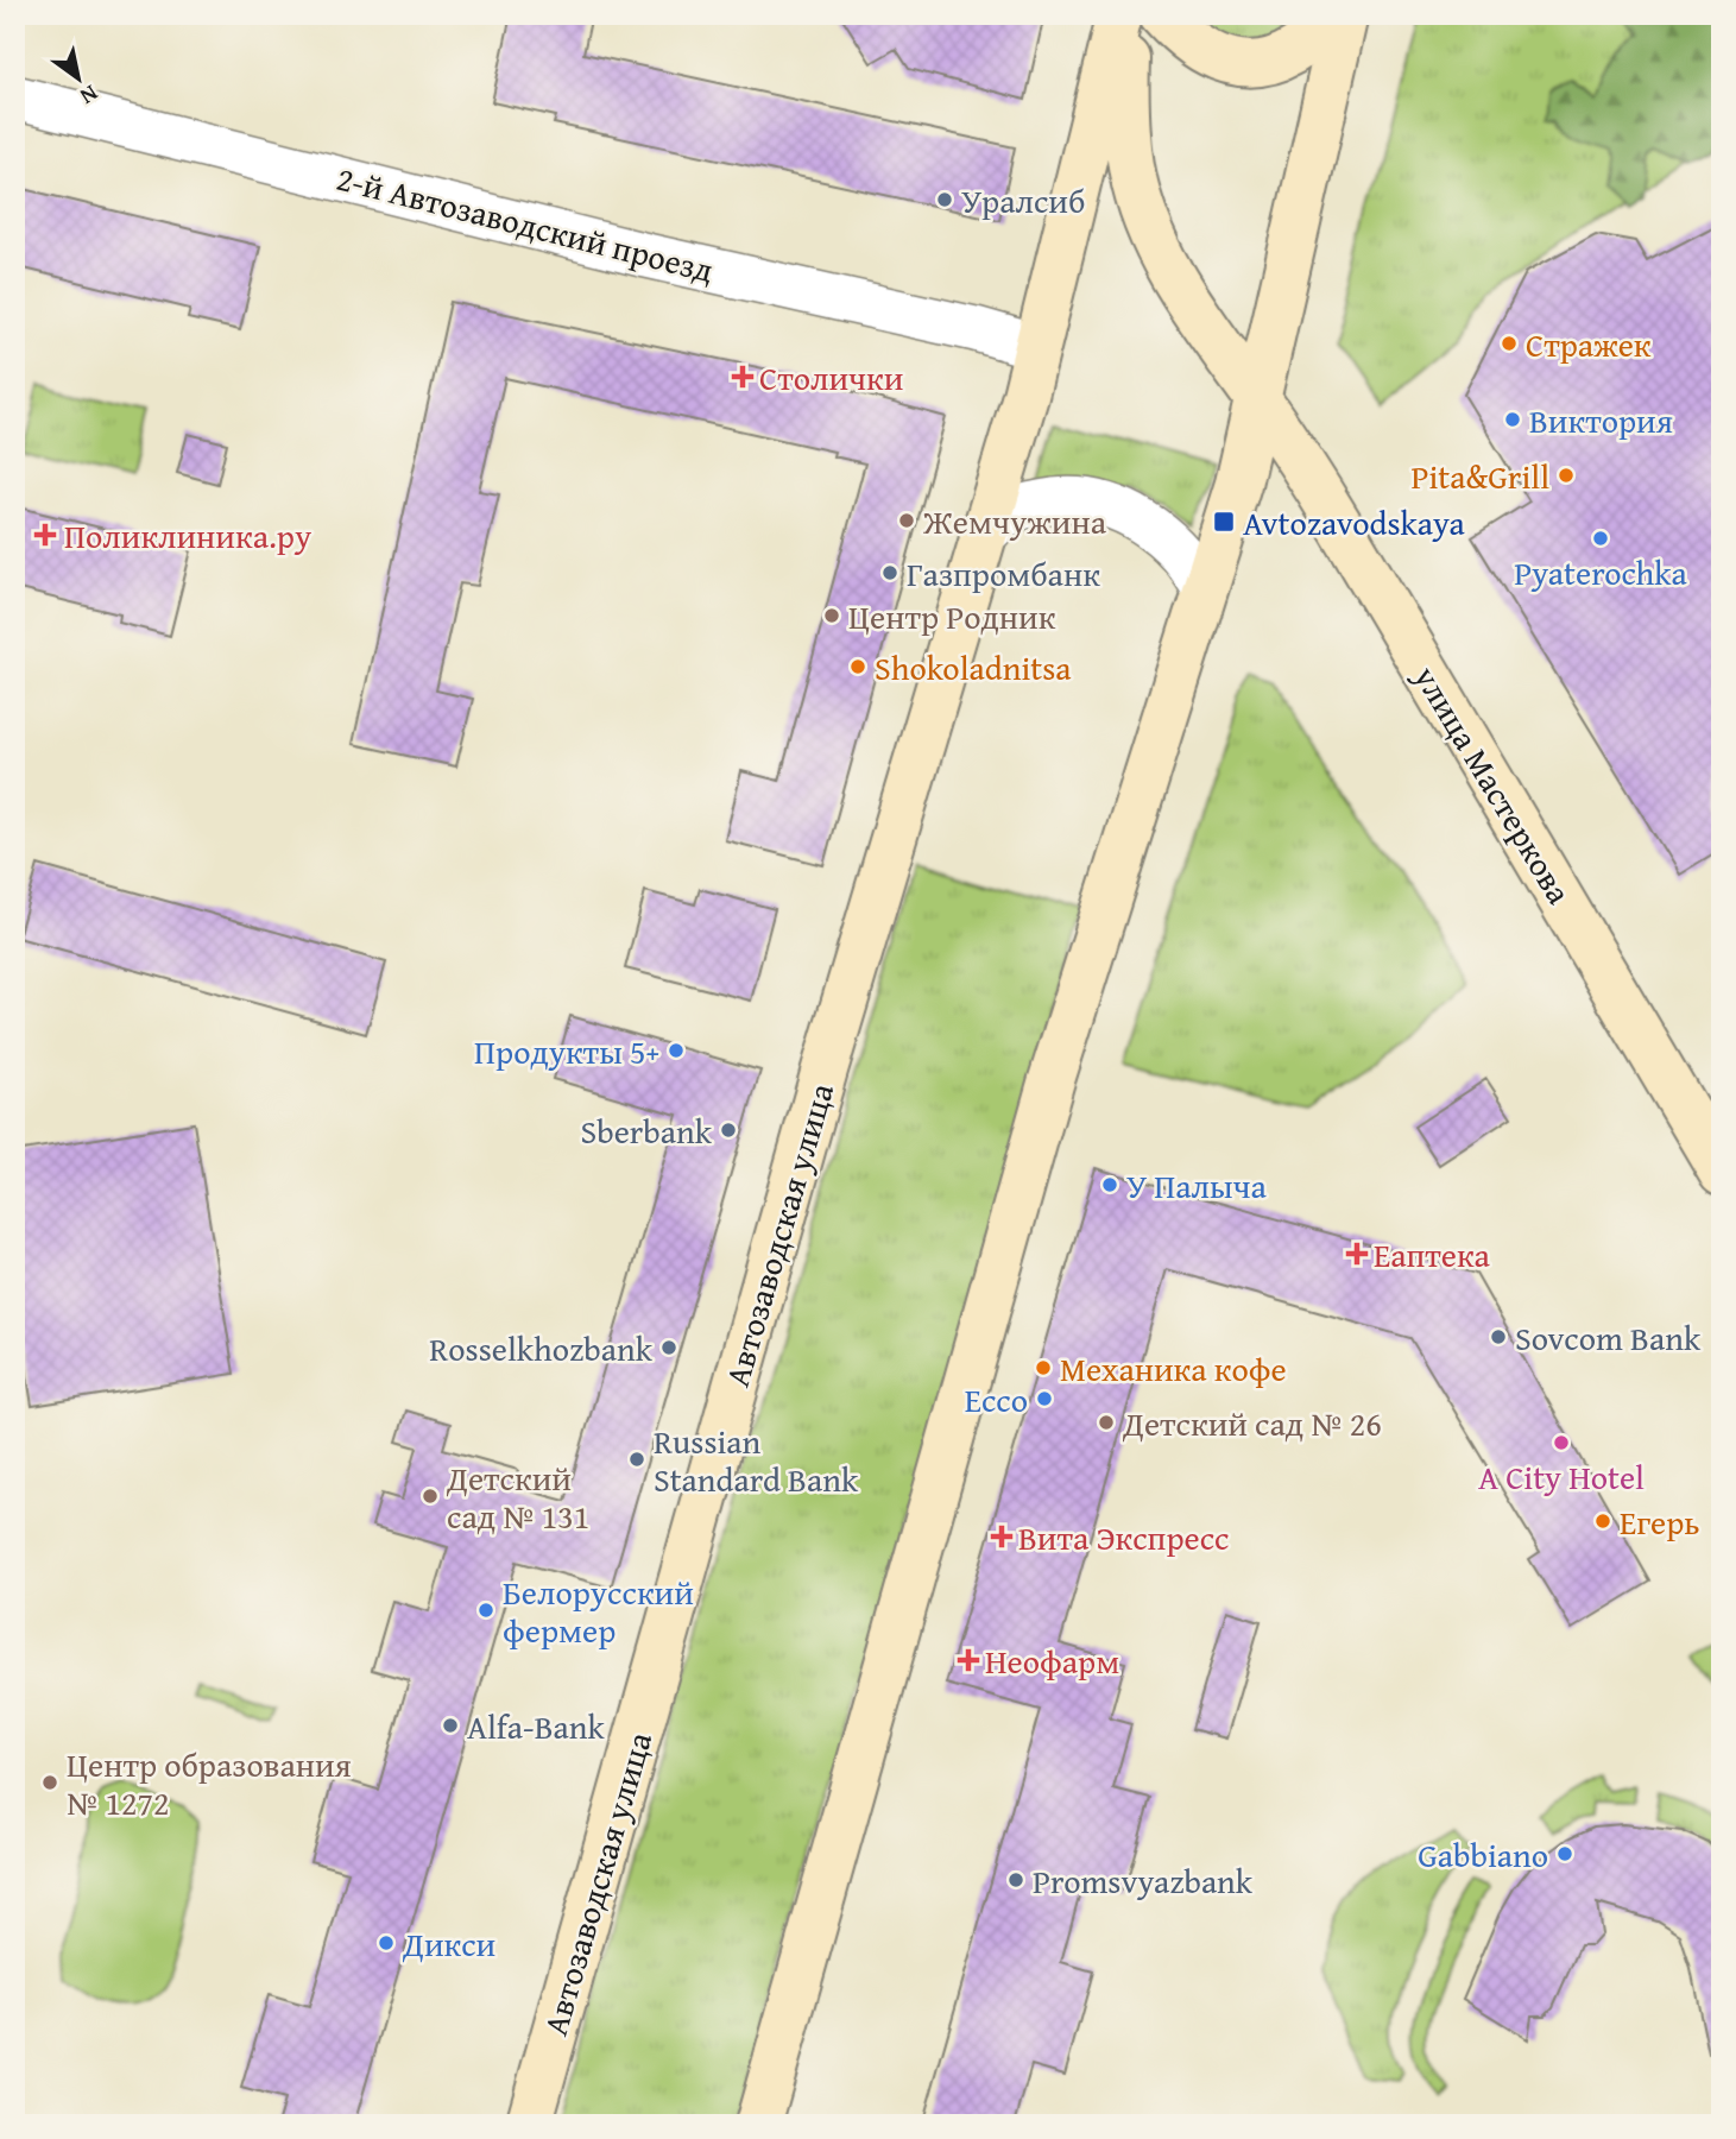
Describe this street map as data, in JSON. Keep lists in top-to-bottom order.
{
  "streets": {
    "main road": ["улица Мастеркова", "Автозаводская улица"],
    "street": ["2-й Автозаводский проезд"]
  },
  "crossings": [
    ["2-й Автозаводский проезд", "Автозаводская улица"]
  ],
  "places": {
    "other": [
      "Уралсиб",
      "Стражек",
      "Виктория",
      "Pita&Grill",
      "Жемчужина",
      "Pyaterochka",
      "Газпромбанк",
      "Центр Родник",
      "Shokoladnitsa",
      "Продукты 5+",
      "Sberbank",
      "У Палыча",
      "Sovcom Bank",
      "Rosselkhozbank",
      "Механика кофе",
      "Ecco",
      "Детский сад № 26",
      "A City Hotel",
      "Russian Standard Bank",
      "Детский сад № 131",
      "Егерь",
      "Белорусский фермер",
      "Alfa-Bank",
      "Центр образования № 1272",
      "Gabbiano",
      "Promsvyazbank",
      "Дикси"
    ],
    "health": [
      "Столички",
      "Поликлиника.ру",
      "Еаптека",
      "Вита Экспресс",
      "Неофарм"
    ],
    "transit": ["Avtozavodskaya"]
  },
  "north": "bottom right"
}
